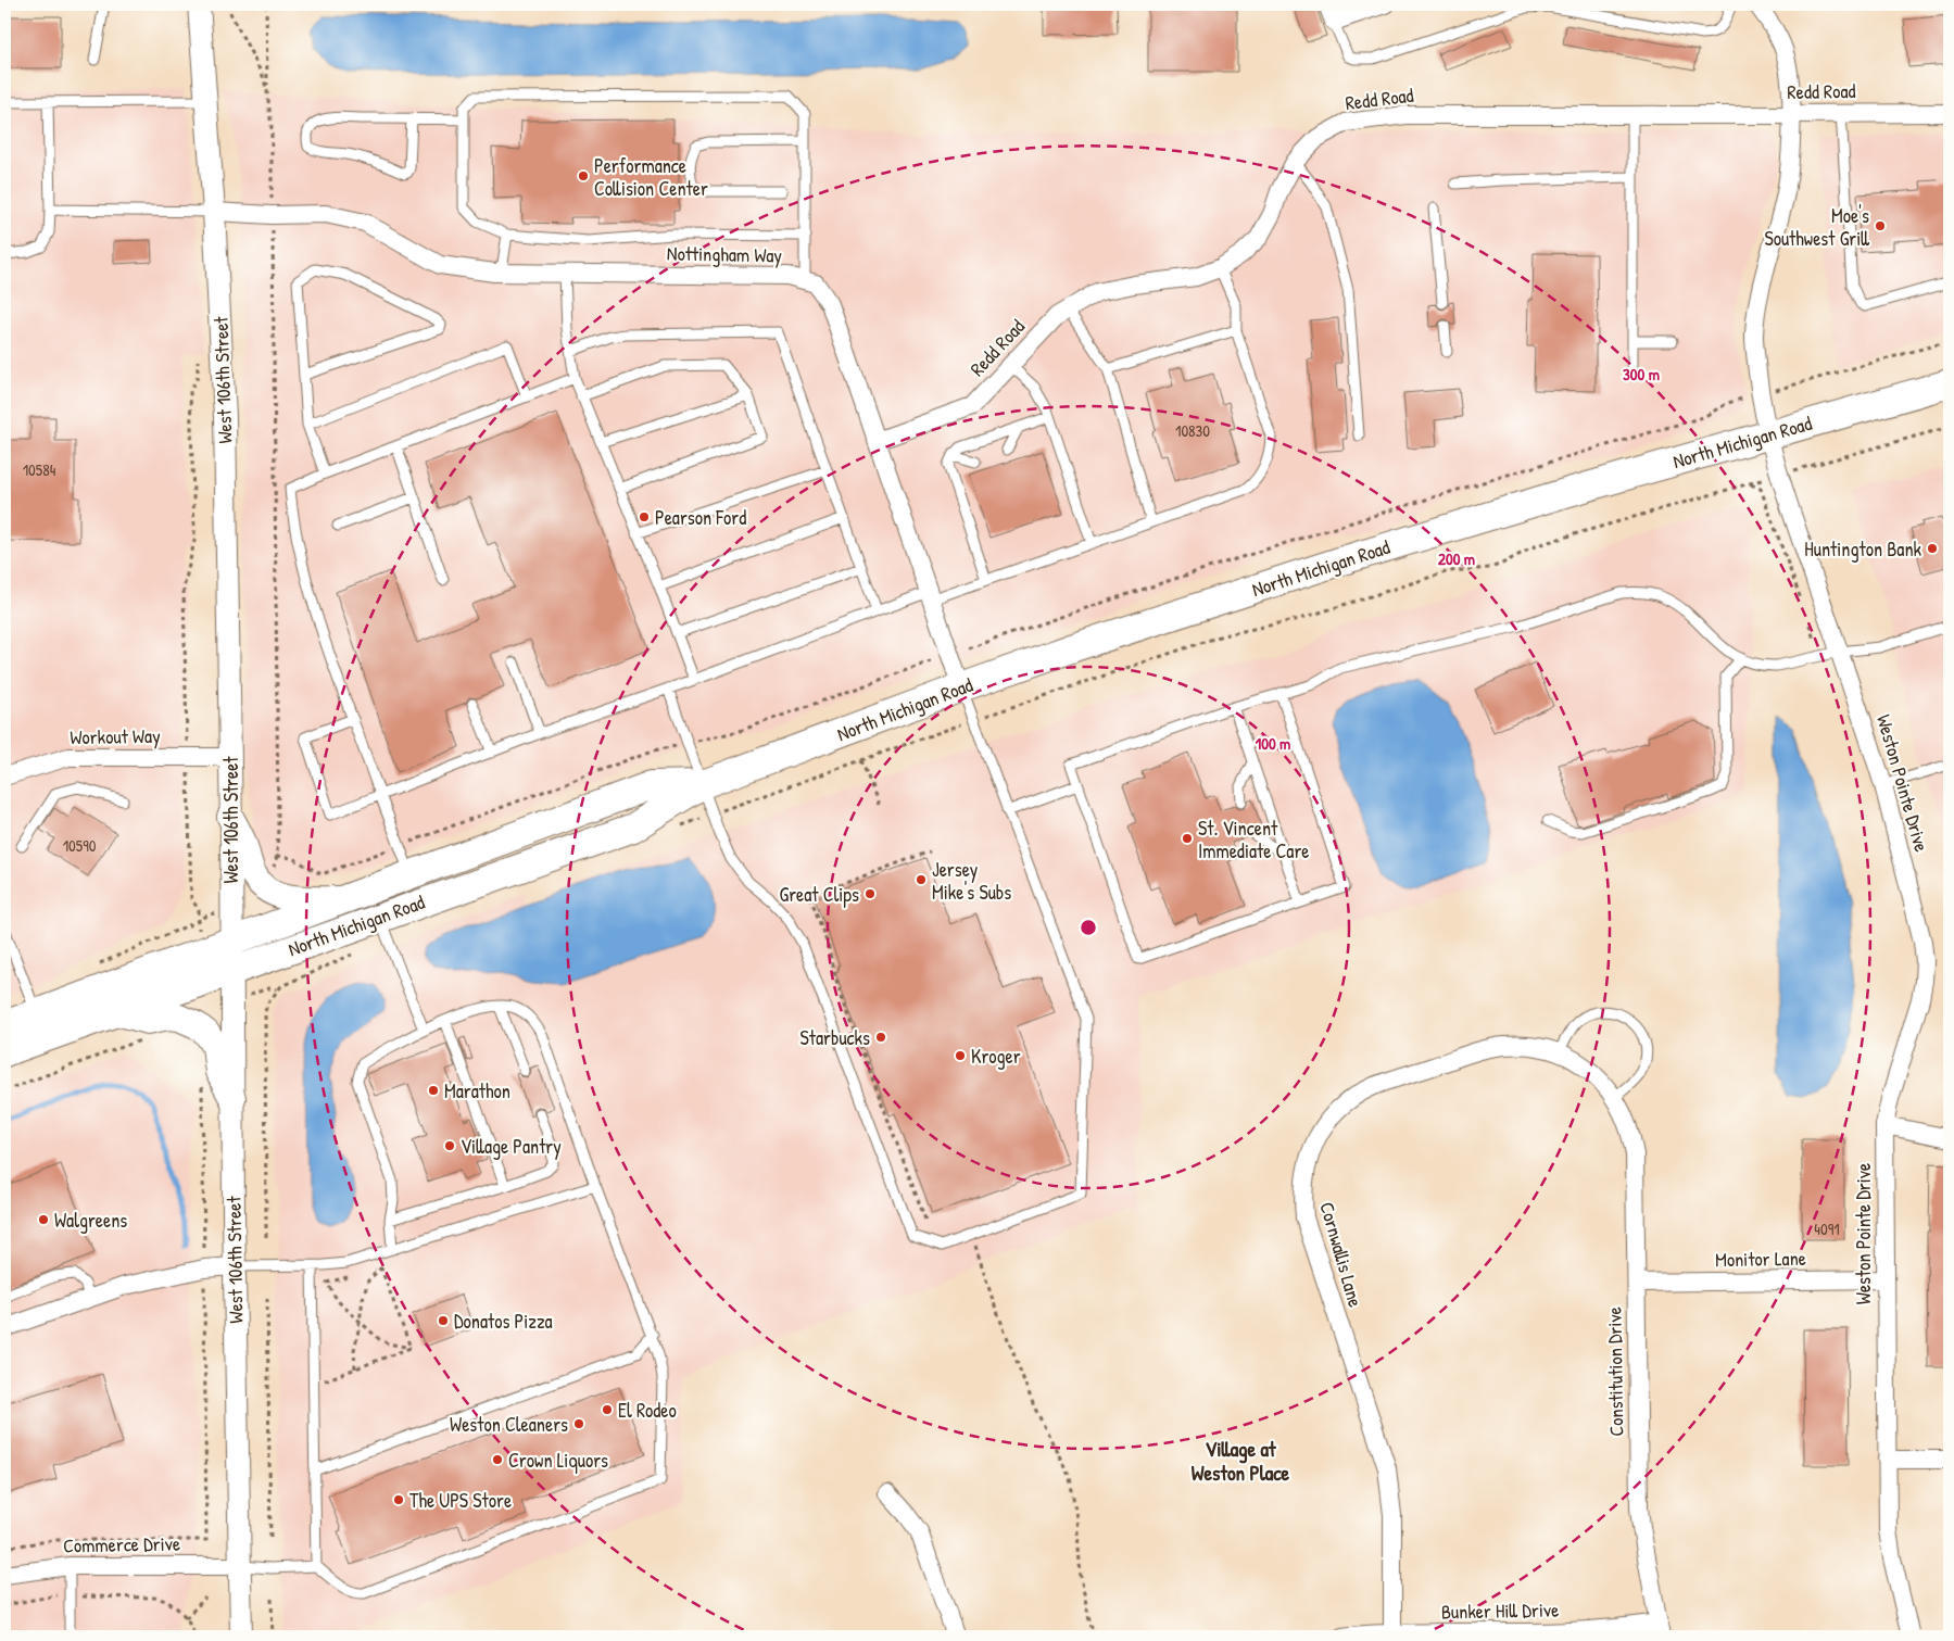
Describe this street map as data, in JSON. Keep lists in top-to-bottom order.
{
  "streets": {
    "main road": ["North Michigan Road"],
    "street": [
      "Redd Road",
      "Nottingham Way",
      "West 106th Street",
      "Workout Way",
      "Weston Pointe Drive",
      "Cornwallis Lane",
      "Monitor Lane",
      "Constitution Drive",
      "Commerce Drive",
      "Bunker Hill Drive"
    ]
  },
  "crossings": [
    ["Redd Road", "Nottingham Way"],
    ["Redd Road", "Weston Pointe Drive"],
    ["Nottingham Way", "West 106th Street"],
    ["Nottingham Way", "North Michigan Road"],
    ["West 106th Street", "North Michigan Road"],
    ["West 106th Street", "Workout Way"],
    ["West 106th Street", "Commerce Drive"],
    ["North Michigan Road", "Weston Pointe Drive"],
    ["Weston Pointe Drive", "Monitor Lane"],
    ["Cornwallis Lane", "Constitution Drive"],
    ["Cornwallis Lane", "Bunker Hill Drive"],
    ["Monitor Lane", "Constitution Drive"],
    ["Constitution Drive", "Bunker Hill Drive"]
  ],
  "districts": ["Village at Weston Place"],
  "places": [
    "Performance Collision Center",
    "Moe's Southwest Grill",
    "Pearson Ford",
    "Huntington Bank",
    "St. Vincent Immediate Care",
    "Jersey Mike's Subs",
    "Great Clips",
    "Starbucks",
    "Kroger",
    "Marathon",
    "Village Pantry",
    "Walgreens",
    "Donatos Pizza",
    "El Rodeo",
    "Weston Cleaners",
    "Crown Liquors",
    "The UPS Store"
  ],
  "house_numbers": [
    "10830",
    "10584",
    "10590",
    "4091"
  ],
  "rings": ["300 m", "200 m", "100 m"]
}
